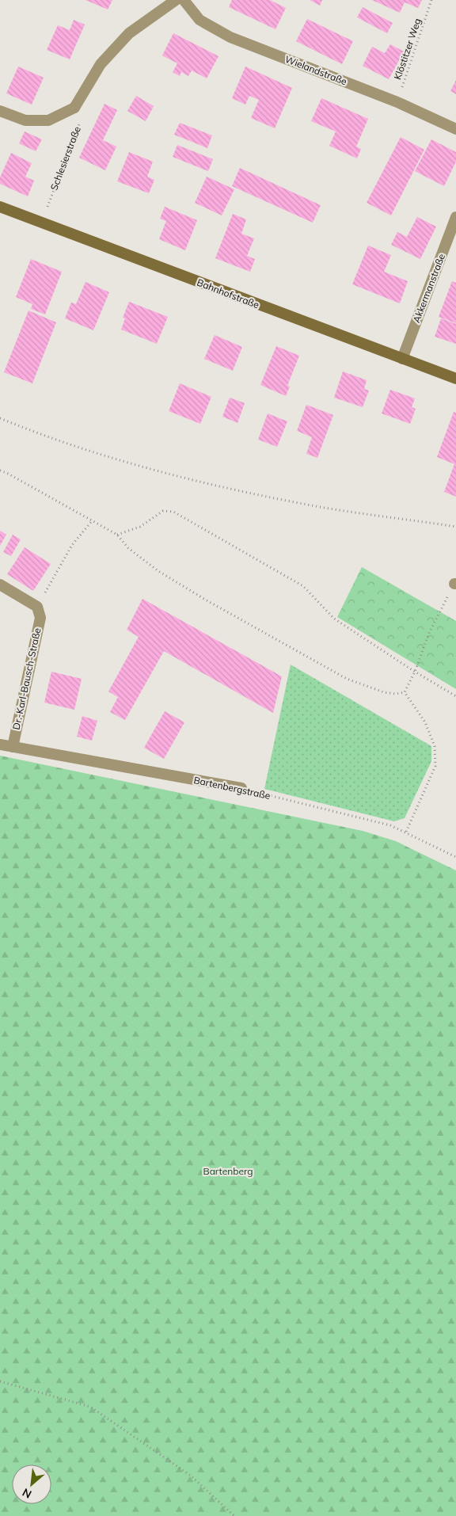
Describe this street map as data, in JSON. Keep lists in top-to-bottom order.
{
  "streets": {
    "main road": ["Bahnhofstraße"],
    "street": [
      "Wielandstraße",
      "Schlesierstraße",
      "Akkermanstraße",
      "Dr.-Karl-Bausch-Straße",
      "Bartenbergstraße"
    ],
    "path": ["Klöstitzer Weg"]
  },
  "crossings": [
    ["Klöstitzer Weg", "Wielandstraße"],
    ["Akkermanstraße", "Bahnhofstraße"],
    ["Dr.-Karl-Bausch-Straße", "Bartenbergstraße"]
  ],
  "parks": ["Bartenberg"],
  "north": "bottom left"
}
